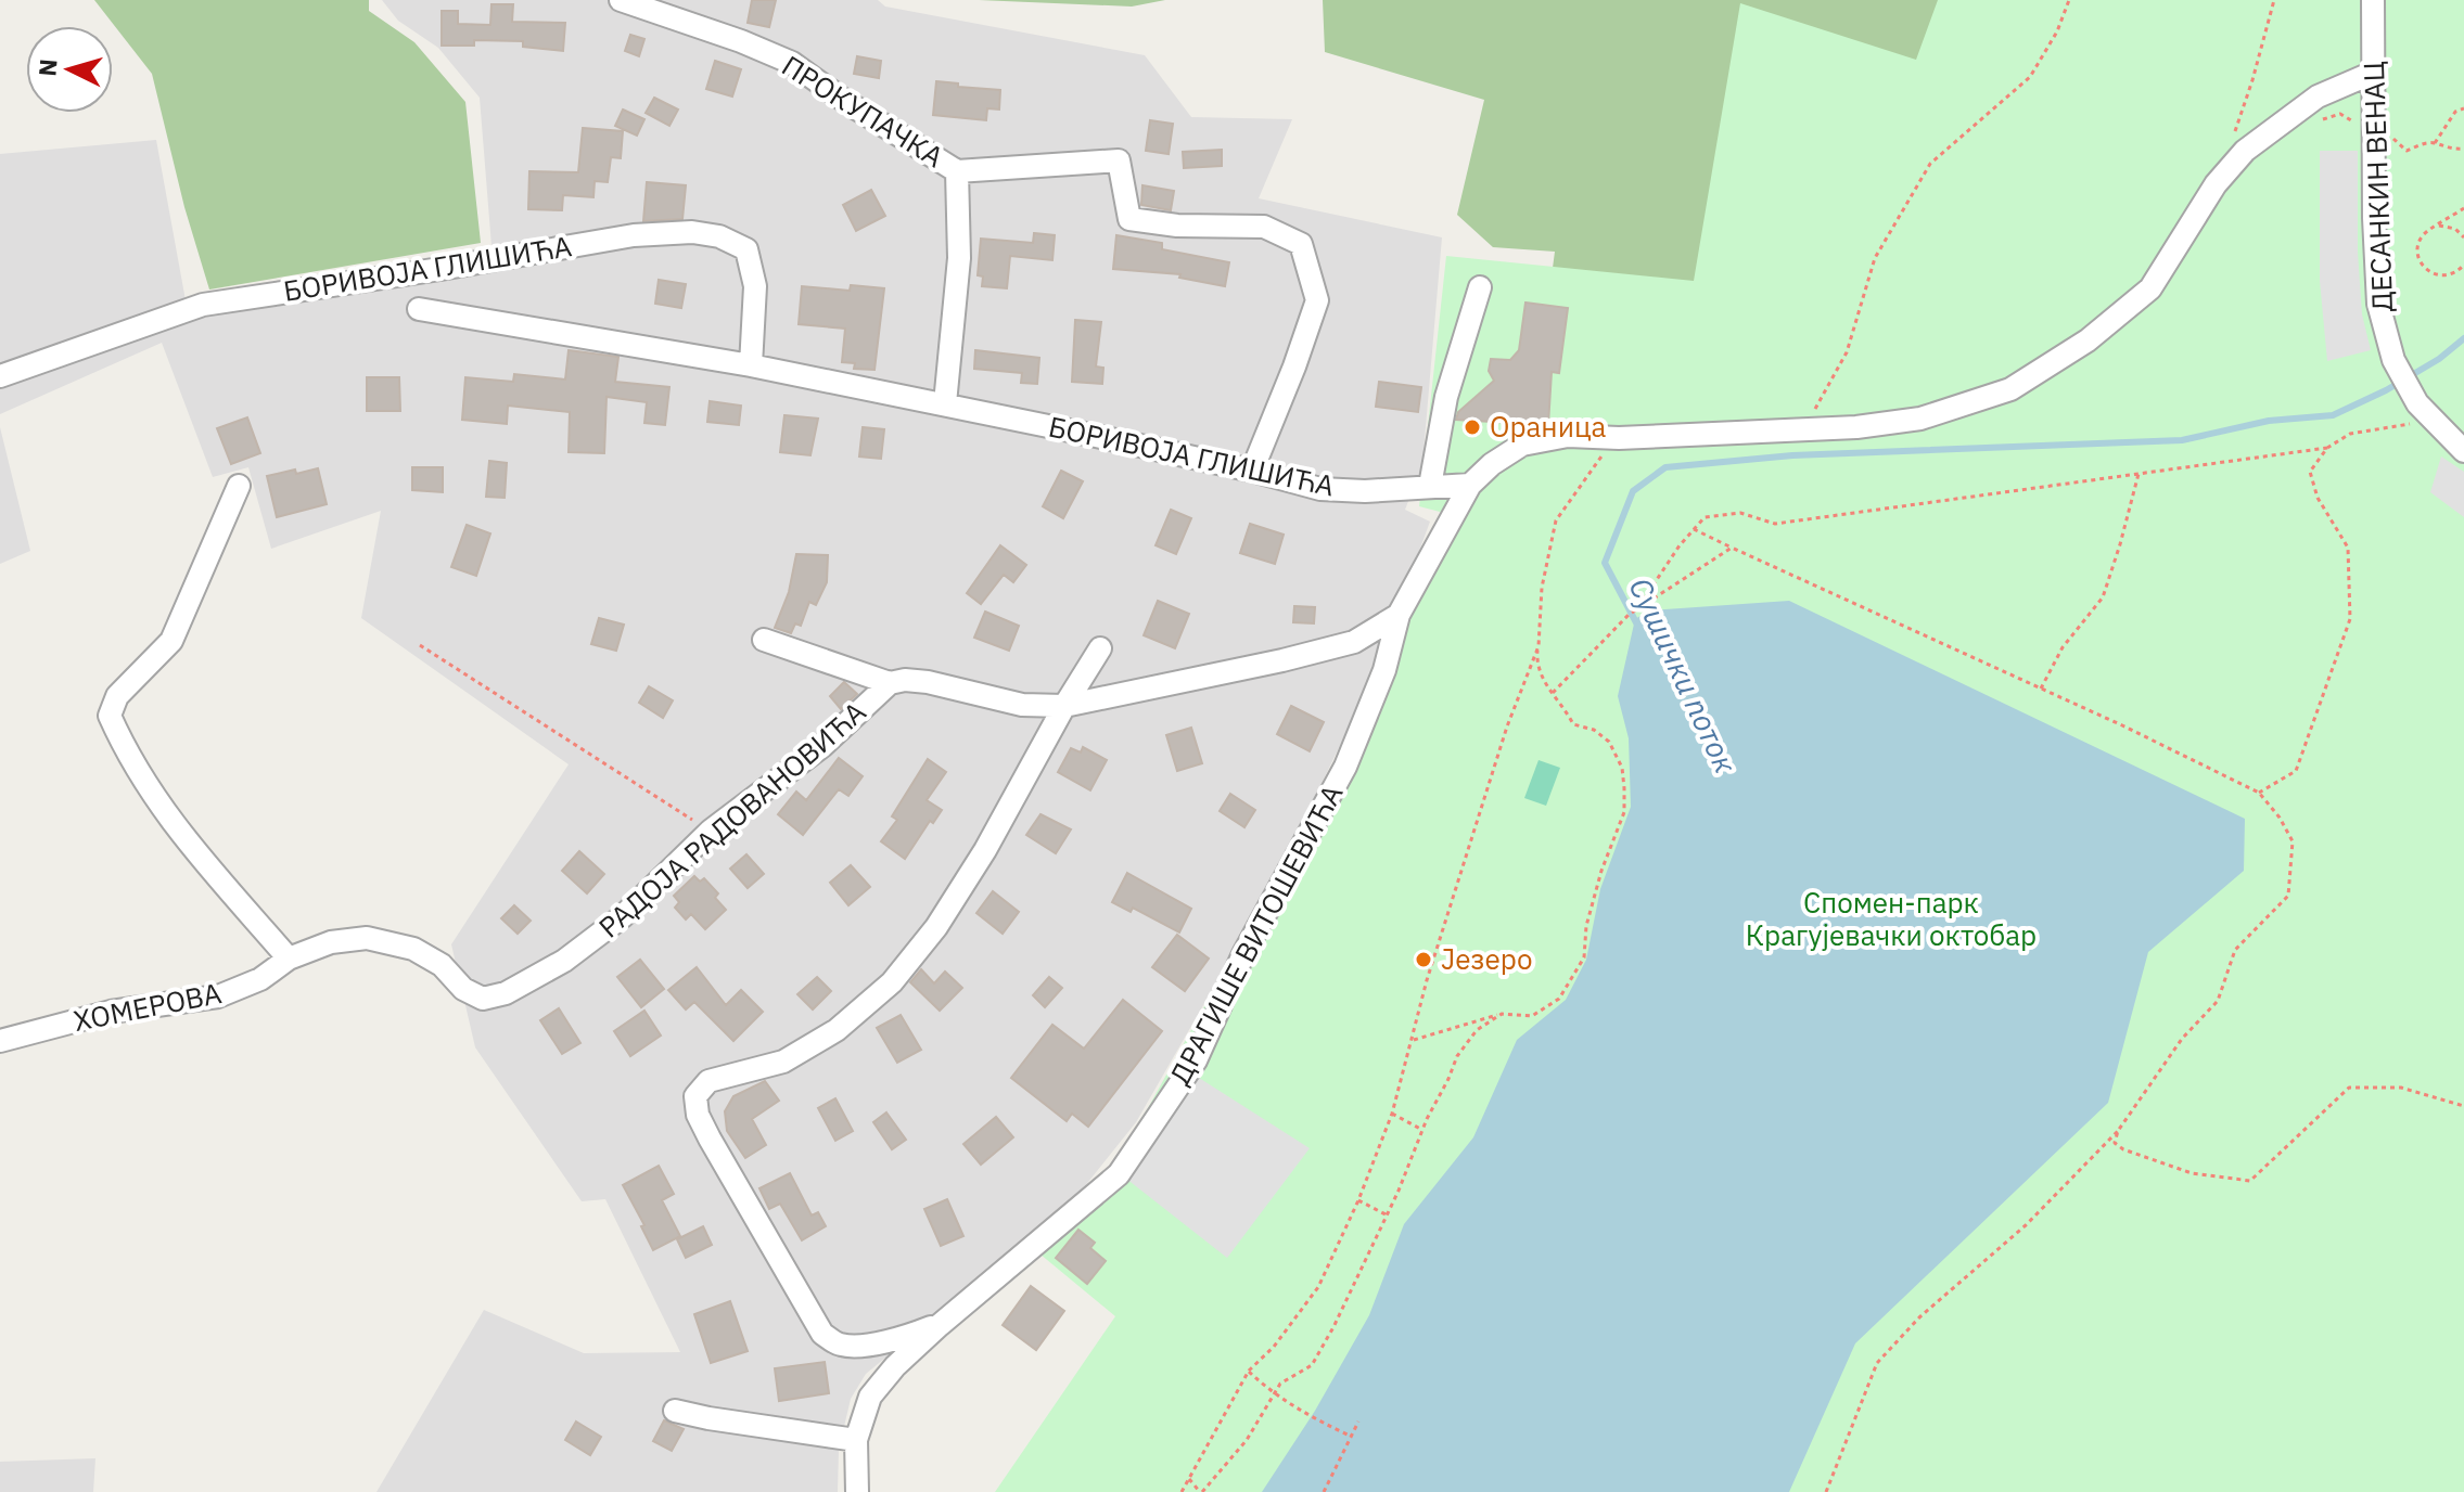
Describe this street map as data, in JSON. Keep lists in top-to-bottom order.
{
  "streets": {
    "street": [
      "ПРОКУПАЧКА",
      "ДЕСАНКИН ВЕНАЦ",
      "БОРИВОЈА ГЛИШИЋА",
      "РАДОЈА РАДОВАНОВИЋА",
      "ДРАГИШЕ ВИТОШЕВИЋА",
      "ХОМЕРОВА"
    ]
  },
  "crossings": [
    ["ПРОКУПАЧКА", "БОРИВОЈА ГЛИШИЋА"],
    ["БОРИВОЈА ГЛИШИЋА", "ДРАГИШЕ ВИТОШЕВИЋА"],
    ["РАДОЈА РАДОВАНОВИЋА", "ДРАГИШЕ ВИТОШЕВИЋА"],
    ["РАДОЈА РАДОВАНОВИЋА", "ХОМЕРОВА"]
  ],
  "water": ["Сушички поток"],
  "parks": ["Спомен-парк Крагујевачки октобар"],
  "places": ["Ораница", "Језеро"],
  "north": "left"
}
